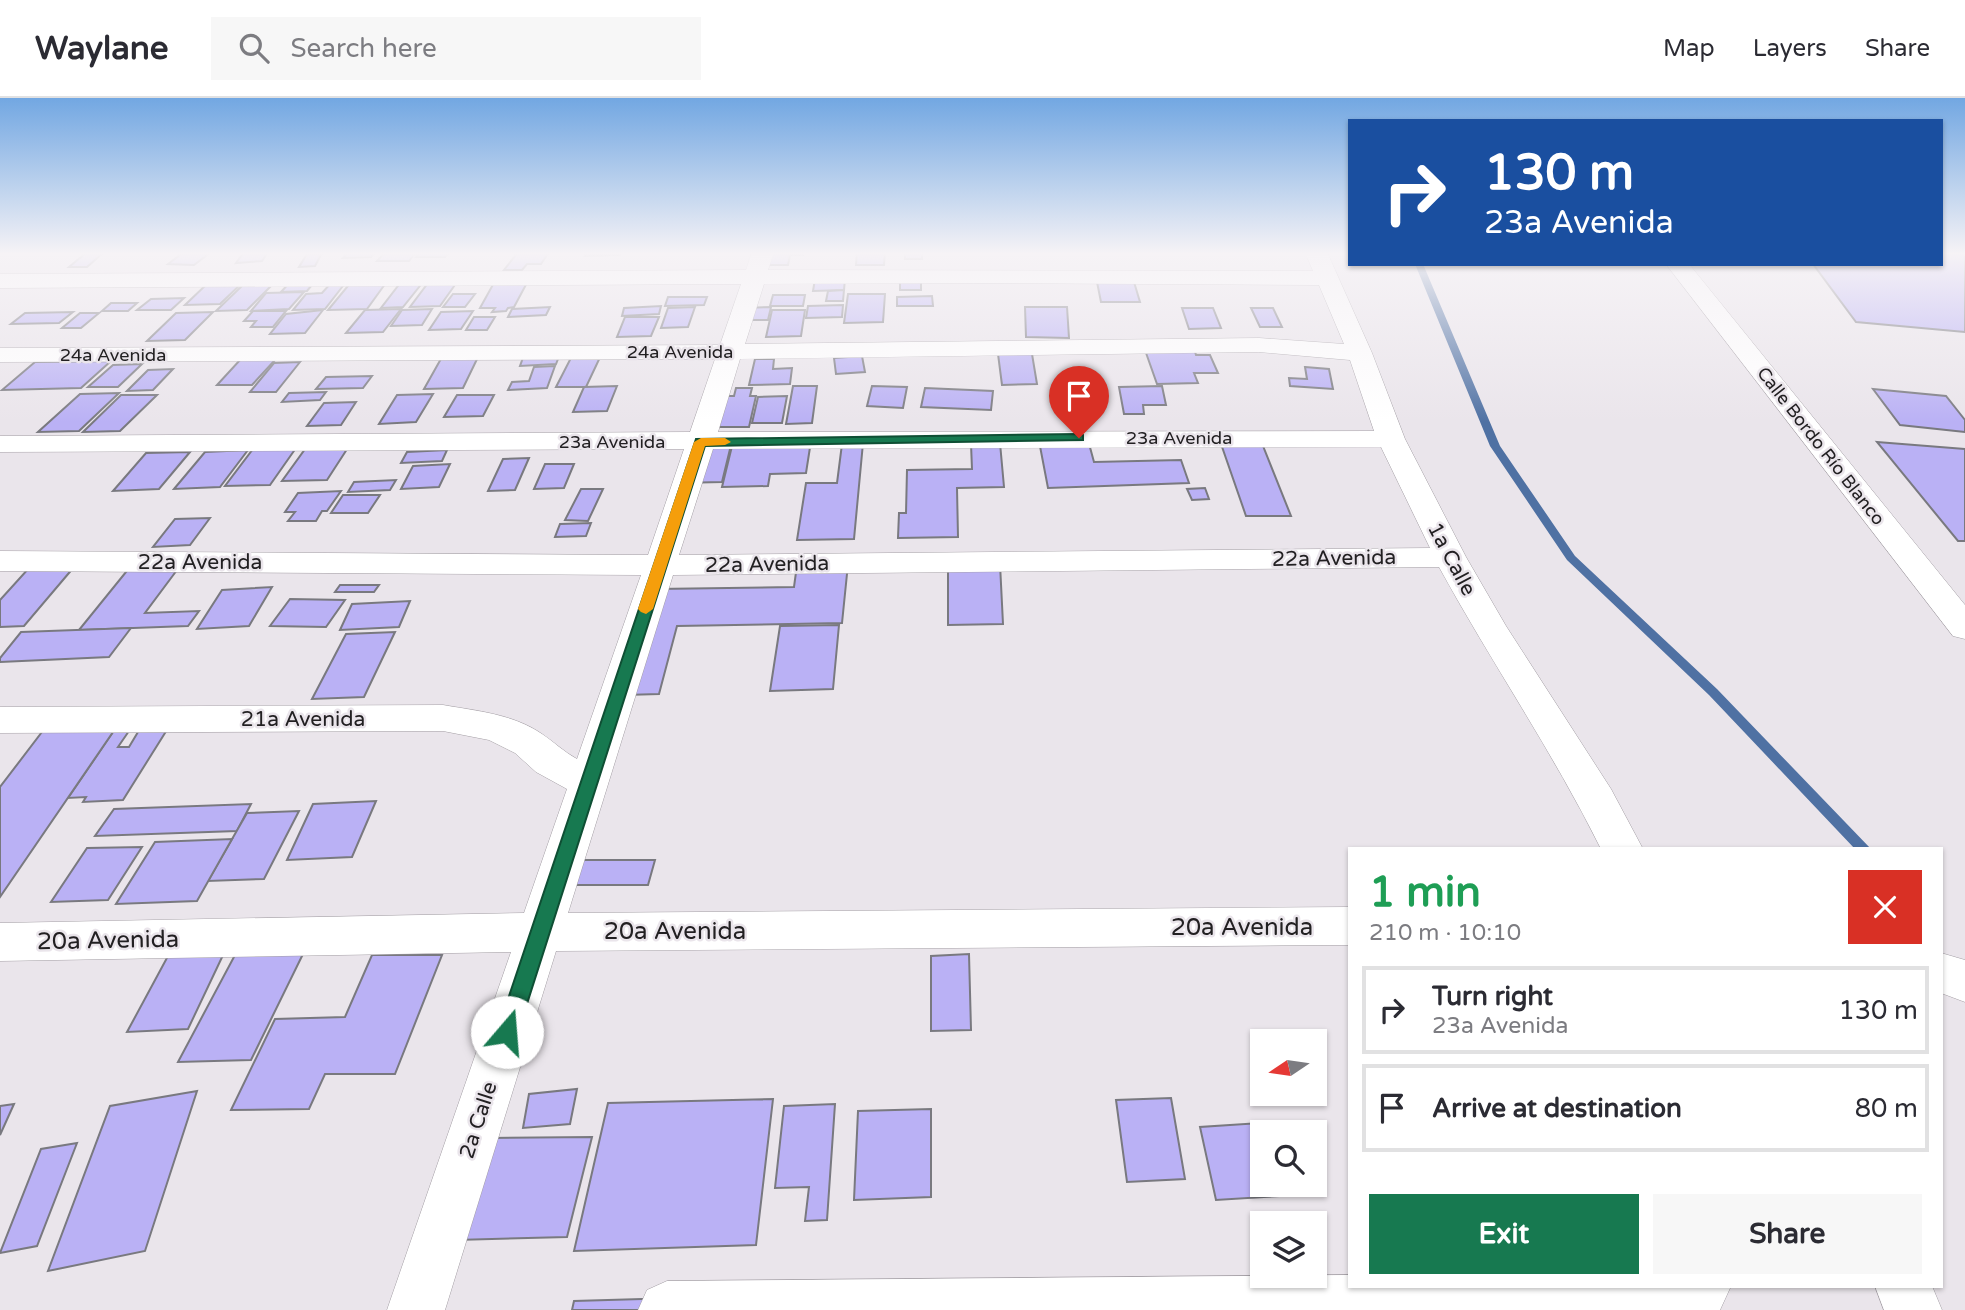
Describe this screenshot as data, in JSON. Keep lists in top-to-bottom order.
{
  "streets": {
    "street": [
      "24a Avenida",
      "23a Avenida",
      "Calle Bordo Río Blanco",
      "22a Avenida",
      "1a Calle",
      "21a Avenida",
      "20a Avenida",
      "2a Calle"
    ]
  },
  "crossings": [
    ["24a Avenida", "1a Calle"],
    ["24a Avenida", "2a Calle"],
    ["23a Avenida", "1a Calle"],
    ["23a Avenida", "2a Calle"],
    ["22a Avenida", "1a Calle"],
    ["22a Avenida", "2a Calle"],
    ["21a Avenida", "2a Calle"],
    ["20a Avenida", "2a Calle"]
  ],
  "north": "left",
  "page": {
    "header": "Waylane",
    "search": "Search here",
    "nav": ["Map", "Layers", "Share"],
    "turn": ["130 m", "23a Avenida"],
    "heading": ["1 min", "210 m · 10:10"],
    "list": [
      {
        "name": "Turn right",
        "note": "23a Avenida",
        "value": "130 m"
      },
      {
        "name": "Arrive at destination",
        "value": "80 m"
      }
    ],
    "buttons": ["Exit", "Share"]
  }
}
